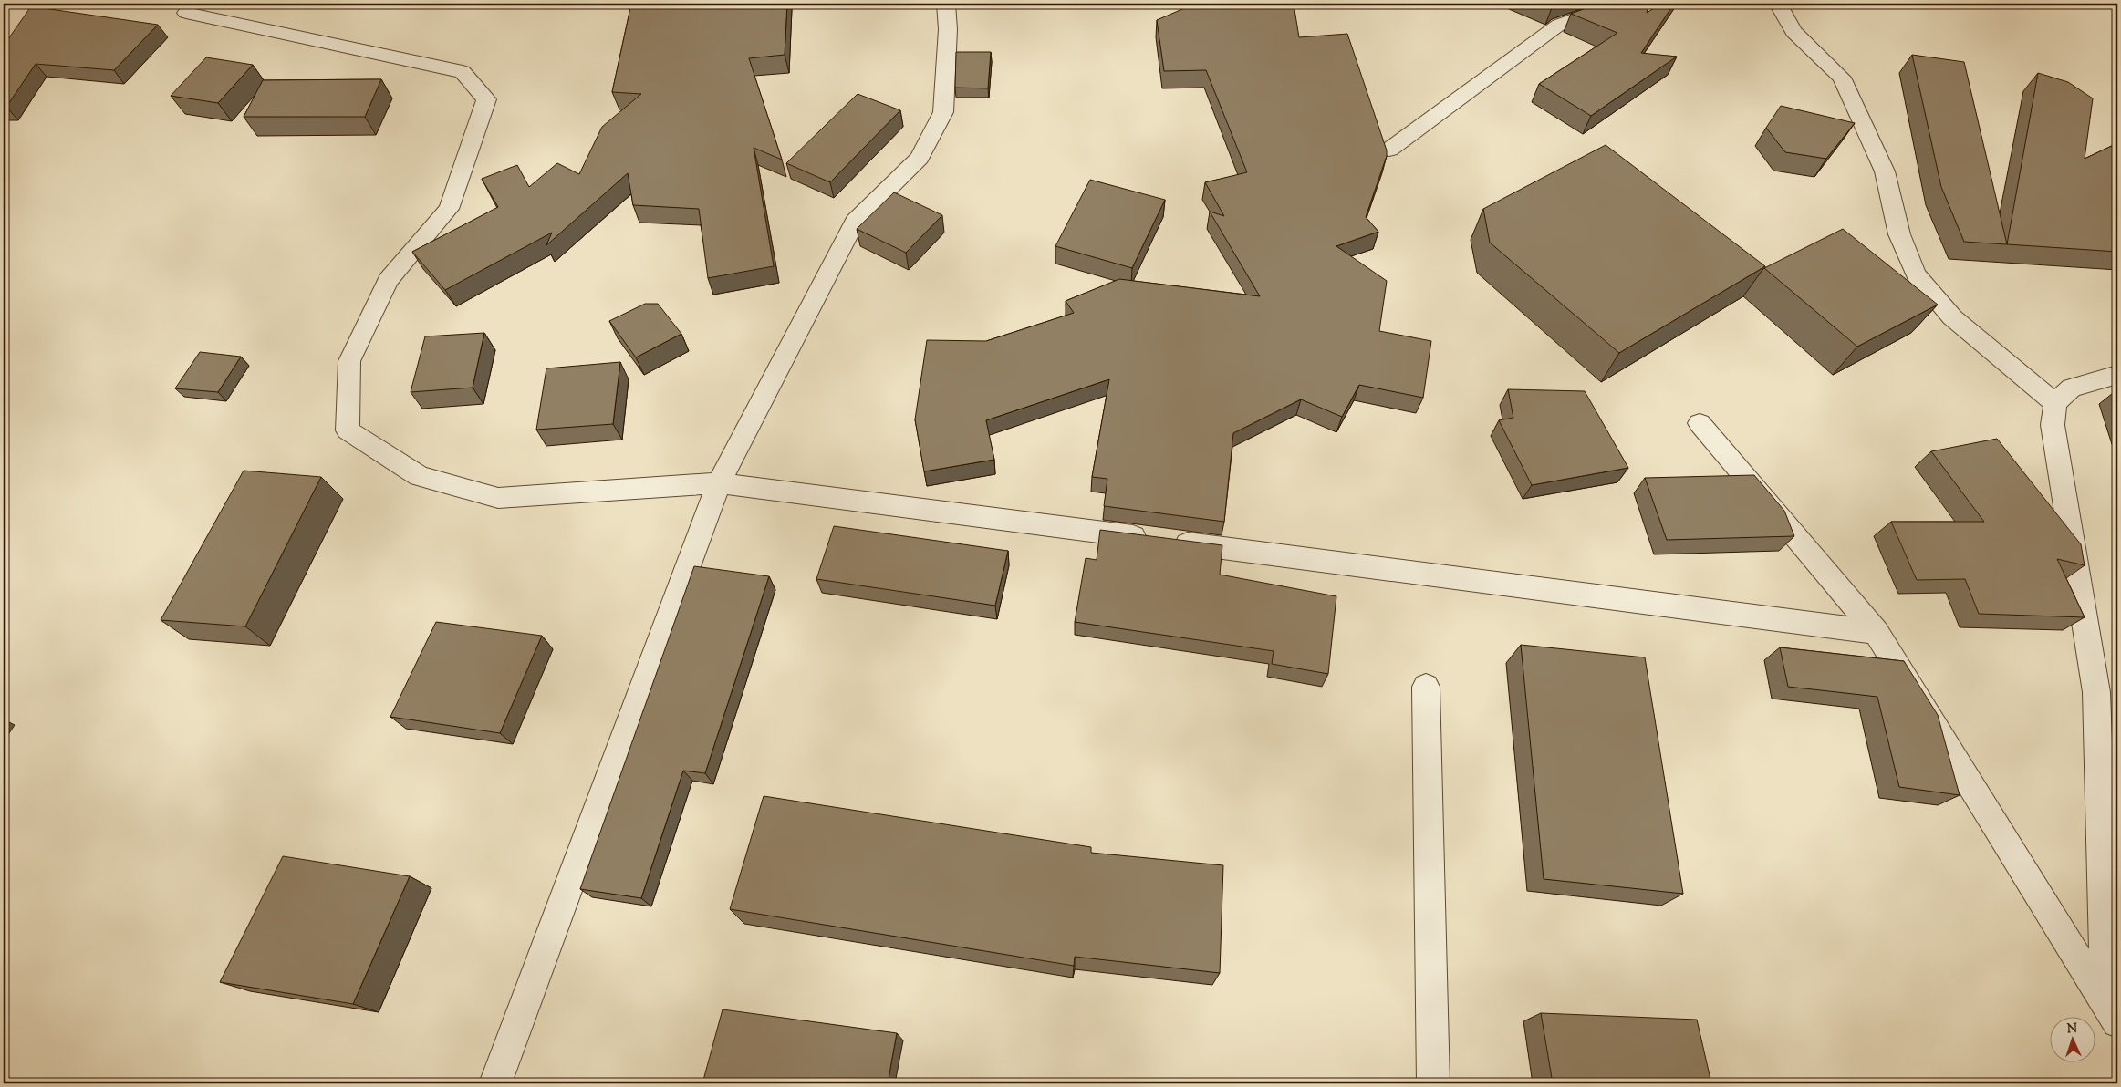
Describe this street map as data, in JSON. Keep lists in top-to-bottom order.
{
  "north": "top"
}
